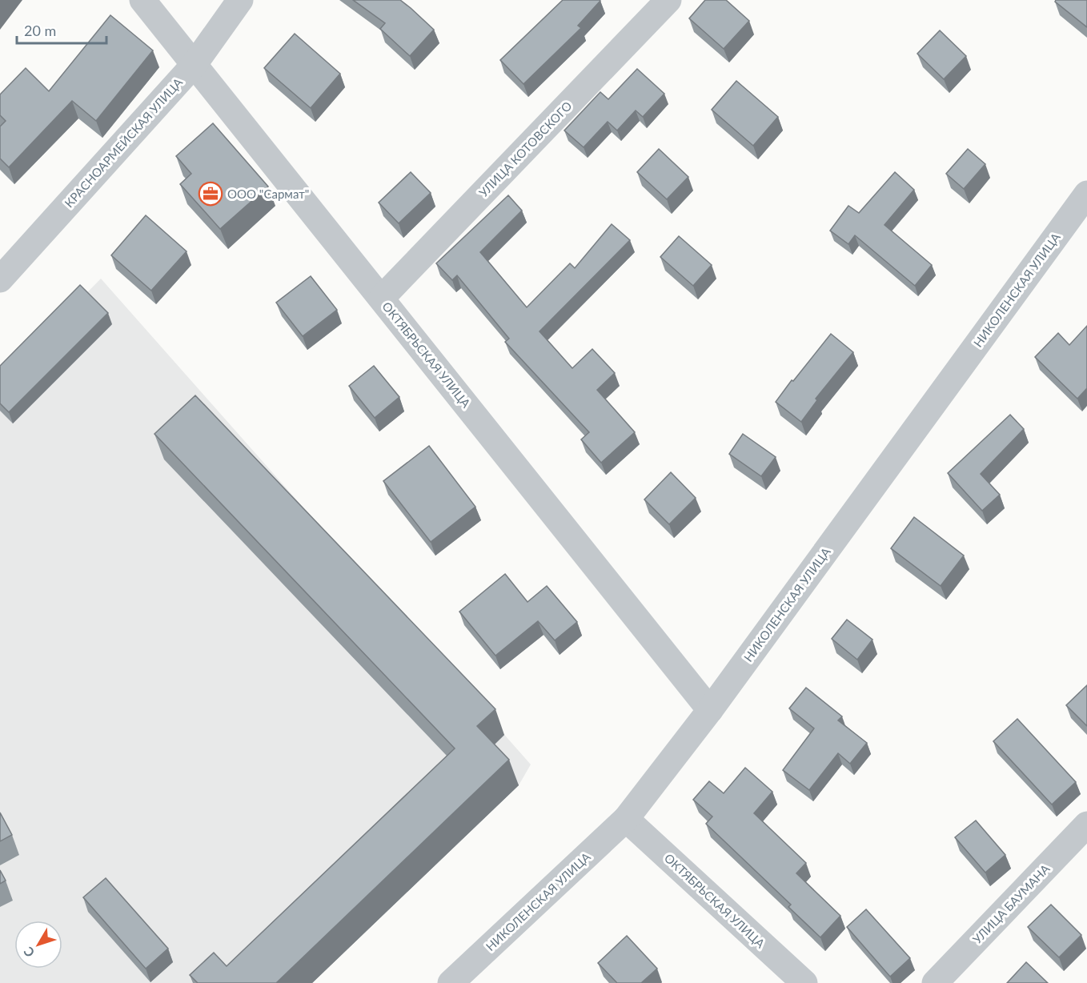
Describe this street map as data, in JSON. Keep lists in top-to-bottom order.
{
  "streets": {
    "street": [
      "КРАСНОАРМЕЙСКАЯ УЛИЦА",
      "УЛИЦА КОТОВСКОГО",
      "НИКОЛЕНСКАЯ УЛИЦА",
      "ОКТЯБРЬСКАЯ УЛИЦА",
      "УЛИЦА БАУМАНА"
    ]
  },
  "crossings": [
    ["КРАСНОАРМЕЙСКАЯ УЛИЦА", "ОКТЯБРЬСКАЯ УЛИЦА"],
    ["УЛИЦА КОТОВСКОГО", "ОКТЯБРЬСКАЯ УЛИЦА"],
    ["НИКОЛЕНСКАЯ УЛИЦА", "ОКТЯБРЬСКАЯ УЛИЦА"]
  ],
  "places": {
    "office": ["ООО \"Сармат\""]
  },
  "scale_bar": "20 m",
  "north": "bottom left"
}
